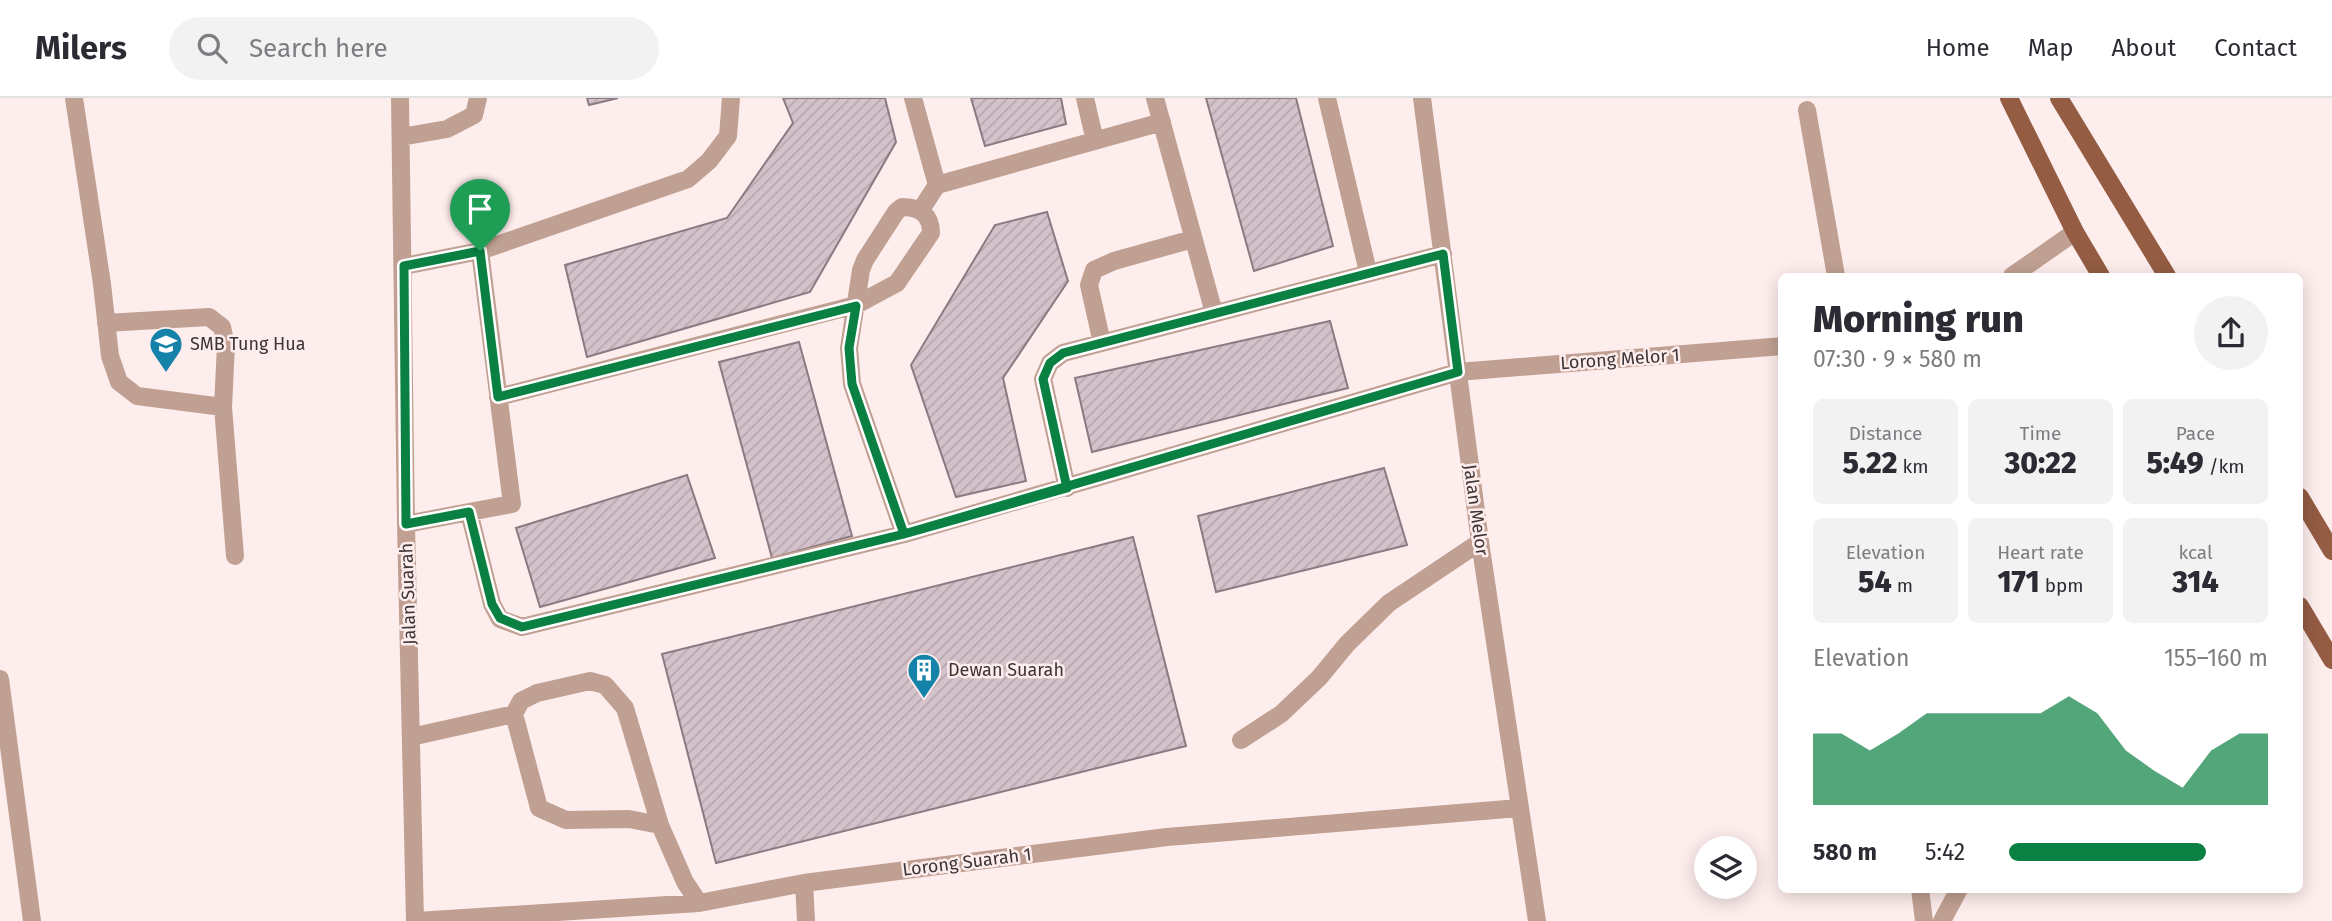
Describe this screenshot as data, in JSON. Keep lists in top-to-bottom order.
{
  "streets": {
    "street": [
      "Lorong Melor 1",
      "Jalan Melor",
      "Jalan Suarah",
      "Lorong Suarah 1"
    ]
  },
  "crossings": [
    ["Lorong Melor 1", "Jalan Melor"],
    ["Jalan Melor", "Lorong Suarah 1"],
    ["Jalan Suarah", "Lorong Suarah 1"]
  ],
  "places": {
    "school or university": ["SMB Tung Hua"],
    "building": ["Dewan Suarah"]
  },
  "page": {
    "header": "Milers",
    "search": "Search here",
    "nav": [
      "Home",
      "Map",
      "About",
      "Contact"
    ],
    "heading": ["Morning run", "07:30 · 9 × 580 m"],
    "stats": [
      ["Distance", "5.22 km"],
      ["Time", "30:22"],
      ["Pace", "5:49 /km"],
      ["Elevation", "54 m"],
      ["Heart rate", "171 bpm"],
      ["kcal", "314"]
    ],
    "chart": ["Elevation", "155–160 m"],
    "list": [
      {
        "name": "580 m",
        "note": "5:42"
      }
    ]
  }
}
